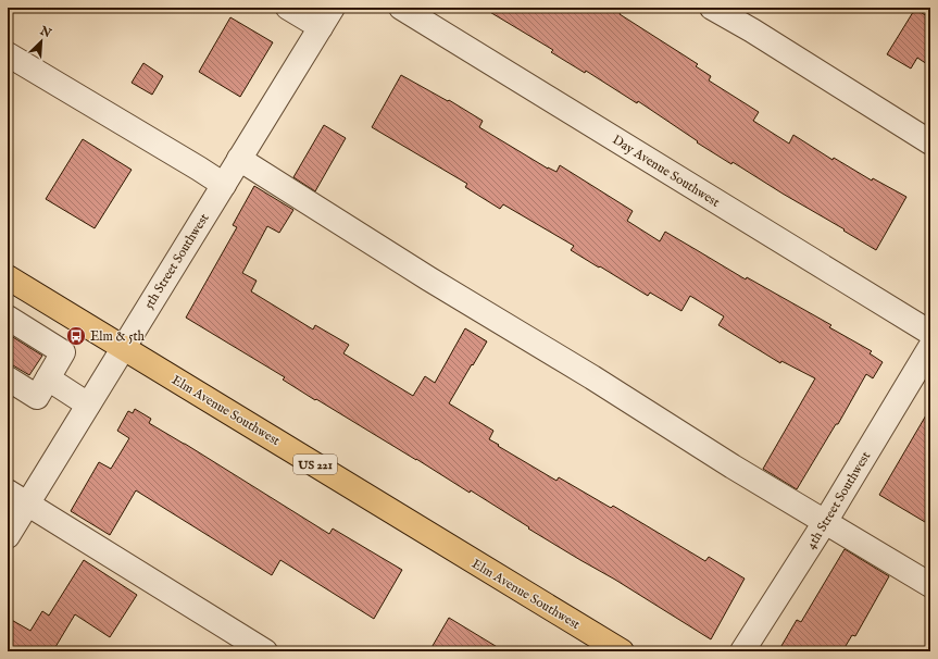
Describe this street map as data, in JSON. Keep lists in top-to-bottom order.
{
  "streets": {
    "main road": ["Elm Avenue Southwest", "US 221"],
    "street": ["Day Avenue Southwest", "5th Street Southwest", "4th Street Southwest"]
  },
  "crossings": [
    ["5th Street Southwest", "Elm Avenue Southwest"]
  ],
  "places": {
    "bus stop": ["Elm & 5th"]
  },
  "north": "top right"
}
